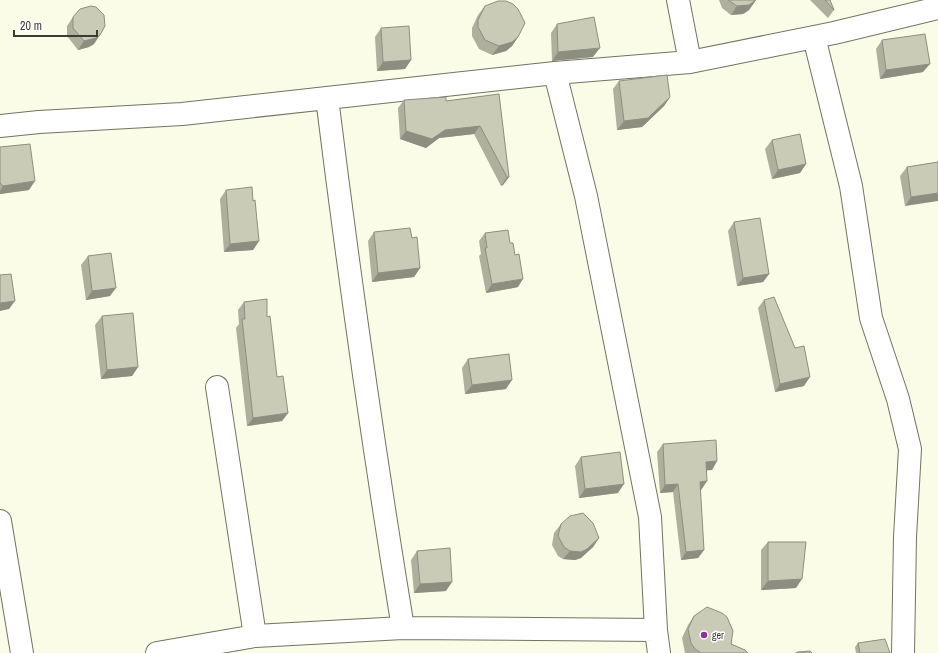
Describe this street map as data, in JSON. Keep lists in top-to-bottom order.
{
  "places": ["ger"],
  "scale_bar": "20 m"
}
